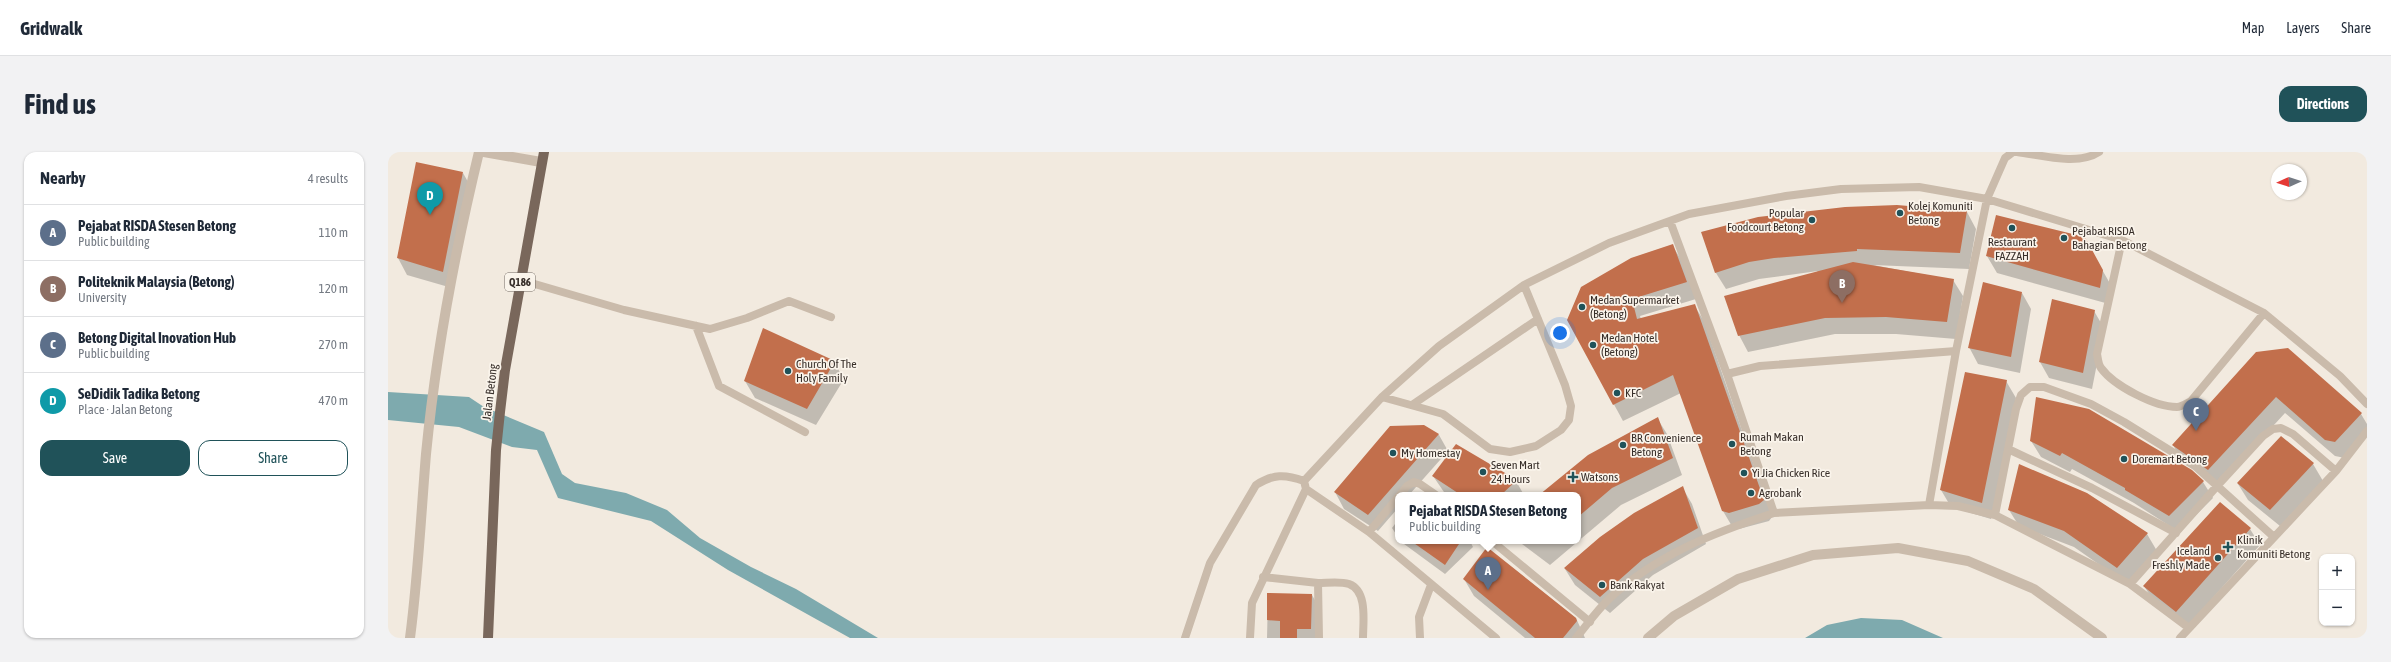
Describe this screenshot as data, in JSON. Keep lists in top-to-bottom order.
{
  "streets": {
    "main road": ["Q186", "Jalan Betong"]
  },
  "places": {
    "other": [
      "Kolej Komuniti Betong",
      "Popular Foodcourt Betong",
      "Restaurant FAZZAH",
      "Pejabat RISDA Bahagian Betong",
      "Medan Supermarket (Betong)",
      "Medan Hotel (Betong)",
      "Church Of The Holy Family",
      "KFC",
      "Rumah Makan Betong",
      "BR Convenience Betong",
      "My Homestay",
      "Doremart Betong",
      "Seven Mart 24 Hours",
      "Yi Jia Chicken Rice",
      "Agrobank",
      "Iceland Freshly Made",
      "Bank Rakyat"
    ],
    "health": ["Watsons", "Klinik Komuniti Betong"]
  },
  "north": "left",
  "page": {
    "header": "Gridwalk",
    "nav": ["Map", "Layers", "Share"],
    "buttons": [
      "Directions",
      ["Save", "Share"]
    ],
    "title": "Find us",
    "heading": ["Nearby", "4 results"],
    "pins": [
      "D",
      "B",
      "C",
      "A"
    ],
    "list": [
      {
        "mark": "A",
        "name": "Pejabat RISDA Stesen Betong",
        "note": "Public building",
        "value": "110 m"
      },
      {
        "mark": "B",
        "name": "Politeknik Malaysia (Betong)",
        "note": "University",
        "value": "120 m"
      },
      {
        "mark": "C",
        "name": "Betong Digital Inovation Hub",
        "note": "Public building",
        "value": "270 m"
      },
      {
        "mark": "D",
        "name": "SeDidik Tadika Betong",
        "note": "Place · Jalan Betong",
        "value": "470 m"
      }
    ],
    "popup": ["Pejabat RISDA Stesen Betong", "Public building"],
    "map_buttons": ["+", "−"]
  }
}
